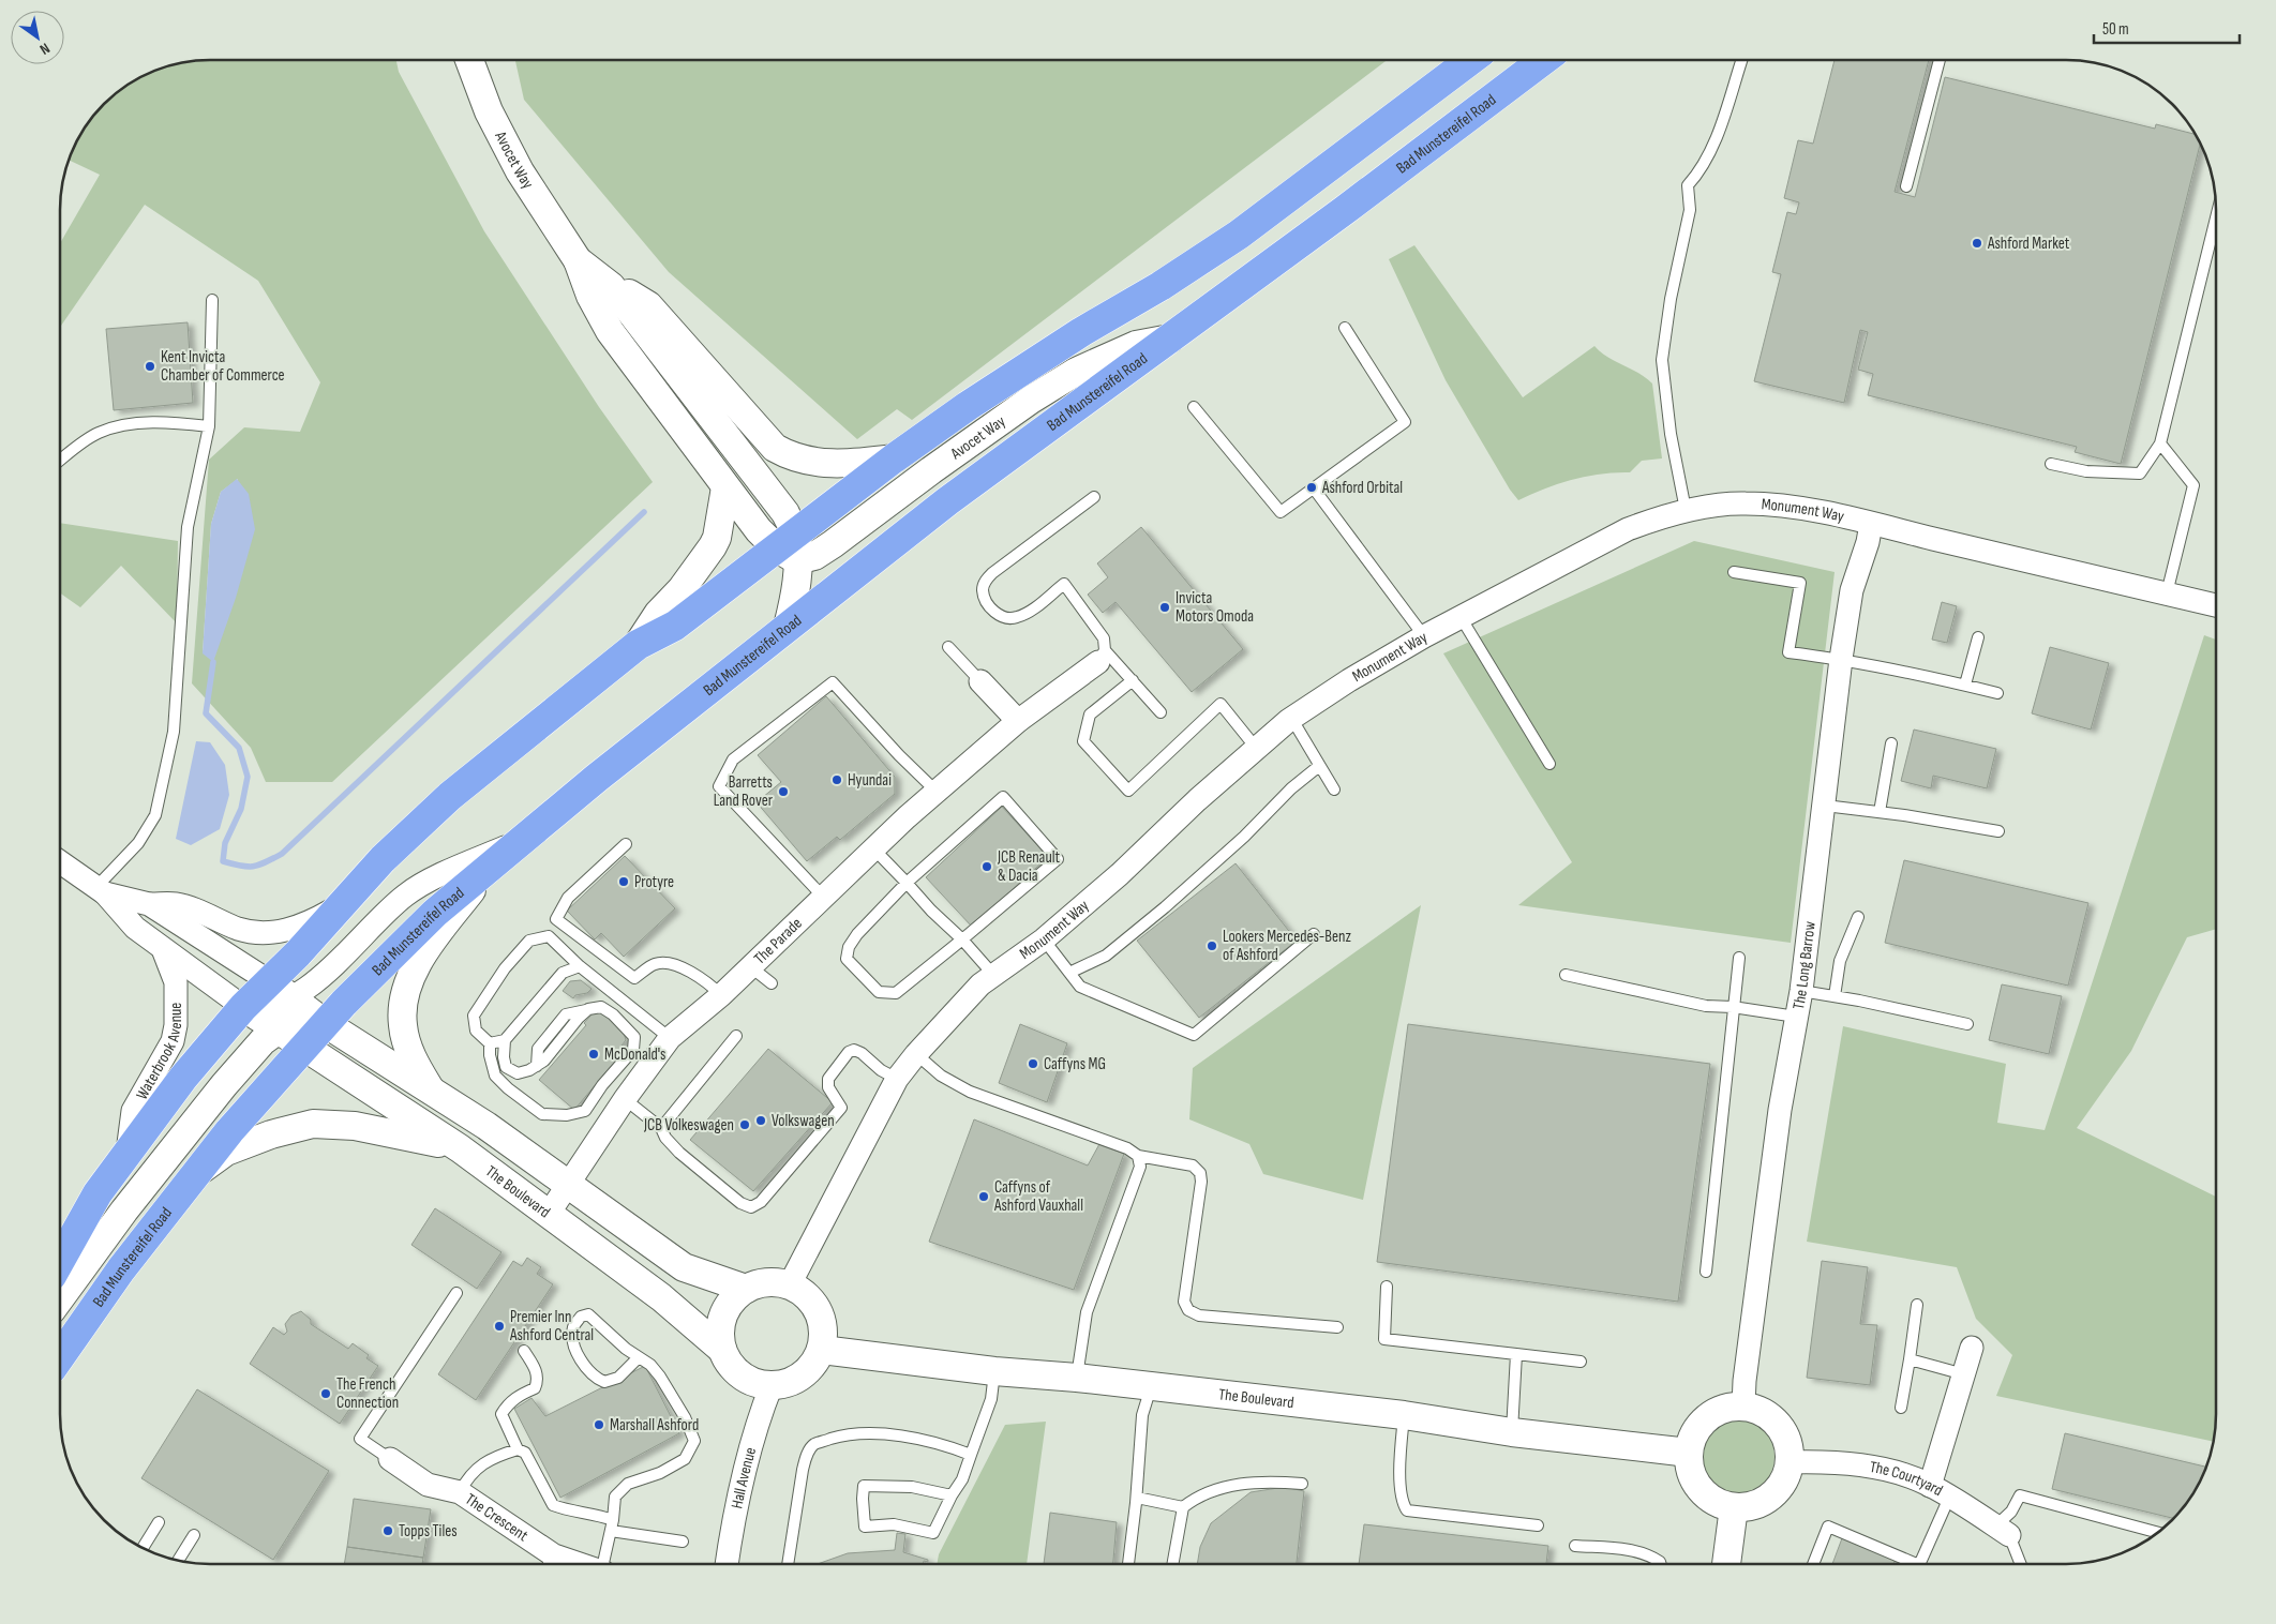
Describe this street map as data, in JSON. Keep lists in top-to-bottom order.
{
  "streets": {
    "highway": ["Bad Munstereifel Road"],
    "street": [
      "Avocet Way",
      "Monument Way",
      "The Parade",
      "The Long Barrow",
      "Waterbrook Avenue",
      "The Boulevard",
      "Hall Avenue",
      "The Courtyard",
      "The Crescent"
    ]
  },
  "crossings": [
    ["Bad Munstereifel Road", "Avocet Way"],
    ["Bad Munstereifel Road", "The Boulevard"],
    ["Monument Way", "The Long Barrow"],
    ["Monument Way", "The Boulevard"],
    ["Monument Way", "Hall Avenue"],
    ["The Parade", "The Boulevard"],
    ["The Long Barrow", "The Boulevard"],
    ["The Long Barrow", "The Courtyard"],
    ["The Boulevard", "Hall Avenue"],
    ["The Boulevard", "The Courtyard"]
  ],
  "places": [
    "Ashford Market",
    "Kent Invicta Chamber of Commerce",
    "Ashford Orbital",
    "Invicta Motors Omoda",
    "Hyundai",
    "Barretts Land Rover",
    "JCB Renault & Dacia",
    "Protyre",
    "Lookers Mercedes-Benz of Ashford",
    "McDonald's",
    "Caffyns MG",
    "Volkswagen",
    "JCB Volkeswagen",
    "Caffyns of Ashford Vauxhall",
    "Premier Inn Ashford Central",
    "The French Connection",
    "Marshall Ashford",
    "Topps Tiles"
  ],
  "scale_bar": "50 m",
  "north": "bottom right"
}
